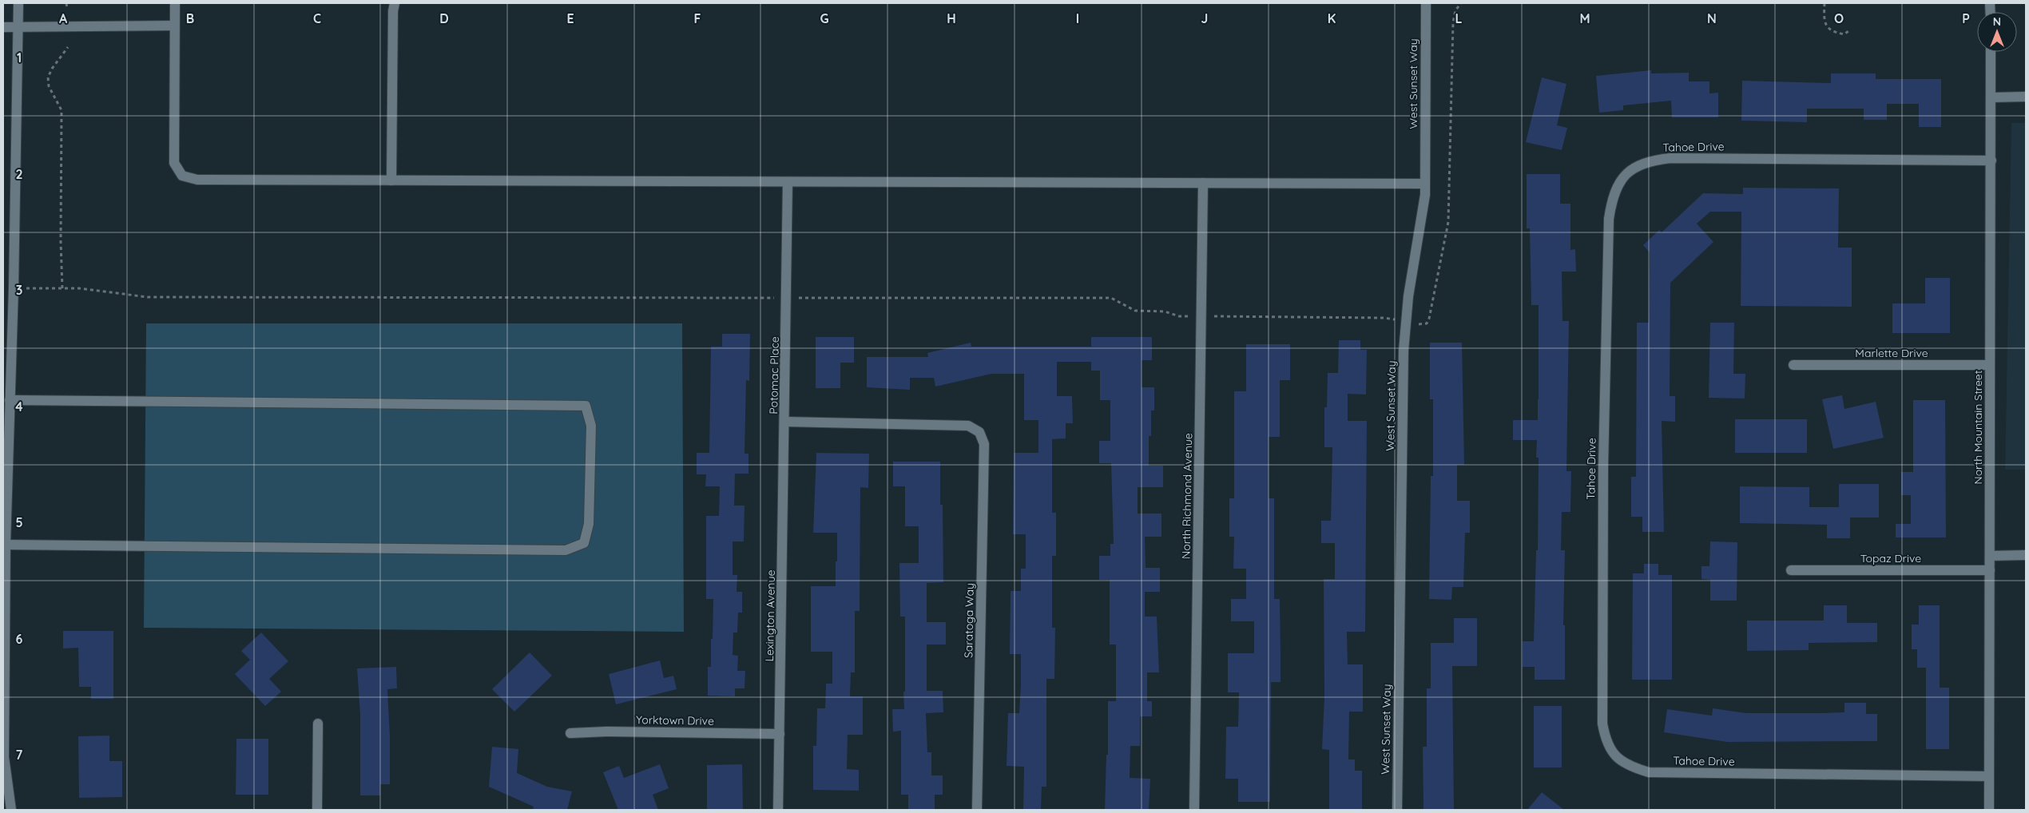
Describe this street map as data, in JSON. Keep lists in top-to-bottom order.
{
  "streets": {
    "street": [
      "West Sunset Way",
      "Tahoe Drive",
      "Marlette Drive",
      "Potomac Place",
      "North Mountain Street",
      "North Richmond Avenue",
      "Topaz Drive",
      "Lexington Avenue",
      "Saratoga Way",
      "Yorktown Drive"
    ]
  },
  "crossings": [
    ["Tahoe Drive", "North Mountain Street"],
    ["Marlette Drive", "North Mountain Street"],
    ["Potomac Place", "Lexington Avenue"],
    ["Potomac Place", "Saratoga Way"],
    ["North Mountain Street", "Topaz Drive"],
    ["Lexington Avenue", "Yorktown Drive"]
  ],
  "north": "top",
  "grid": {
    "columns": [
      "A",
      "B",
      "C",
      "D",
      "E",
      "F",
      "G",
      "H",
      "I",
      "J",
      "K",
      "L",
      "M",
      "N",
      "O",
      "P"
    ],
    "rows": [
      "1",
      "2",
      "3",
      "4",
      "5",
      "6",
      "7"
    ]
  }
}
